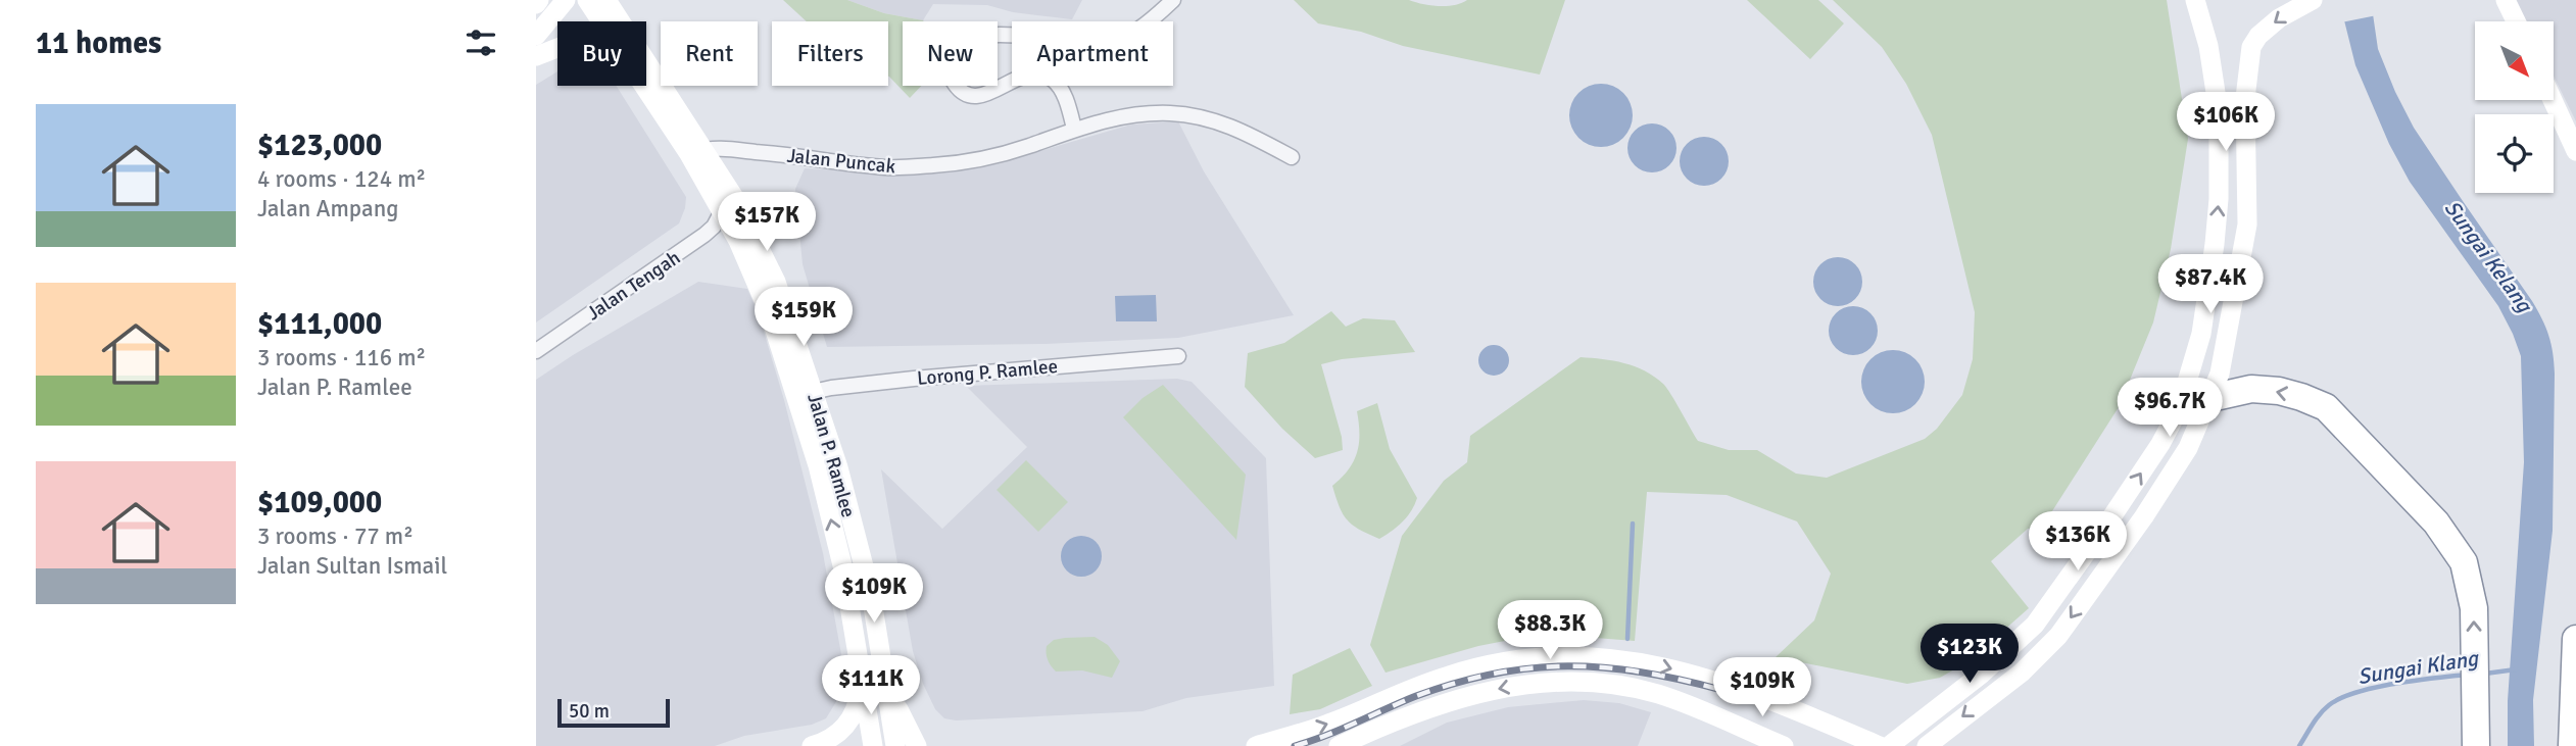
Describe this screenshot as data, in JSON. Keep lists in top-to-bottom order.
{
  "streets": {
    "street": [
      "Jalan Puncak",
      "Jalan Tengah",
      "Lorong P. Ramlee",
      "Jalan P. Ramlee"
    ]
  },
  "crossings": [
    ["Jalan Puncak", "Jalan P. Ramlee"],
    ["Jalan Tengah", "Jalan P. Ramlee"],
    ["Lorong P. Ramlee", "Jalan P. Ramlee"]
  ],
  "water": ["Sungai Kelang", "Sungai Klang"],
  "scale_bar": "50 m",
  "north": "bottom right",
  "page": {
    "heading": "11 homes",
    "chip": [
      "Buy",
      "Rent",
      "Filters",
      "New",
      "Apartment"
    ],
    "list": [
      {
        "name": "$123,000",
        "note": "4 rooms · 124 m² · Jalan Ampang"
      },
      {
        "name": "$111,000",
        "note": "3 rooms · 116 m² · Jalan P. Ramlee"
      },
      {
        "name": "$109,000",
        "note": "3 rooms · 77 m² · Jalan Sultan Ismail"
      }
    ],
    "price": [
      "$106K",
      "$157K",
      "$87.4K",
      "$159K",
      "$96.7K",
      "$136K",
      "$109K",
      "$88.3K",
      "$123K",
      "$111K",
      "$109K"
    ],
    "scale": "50 m"
  }
}
